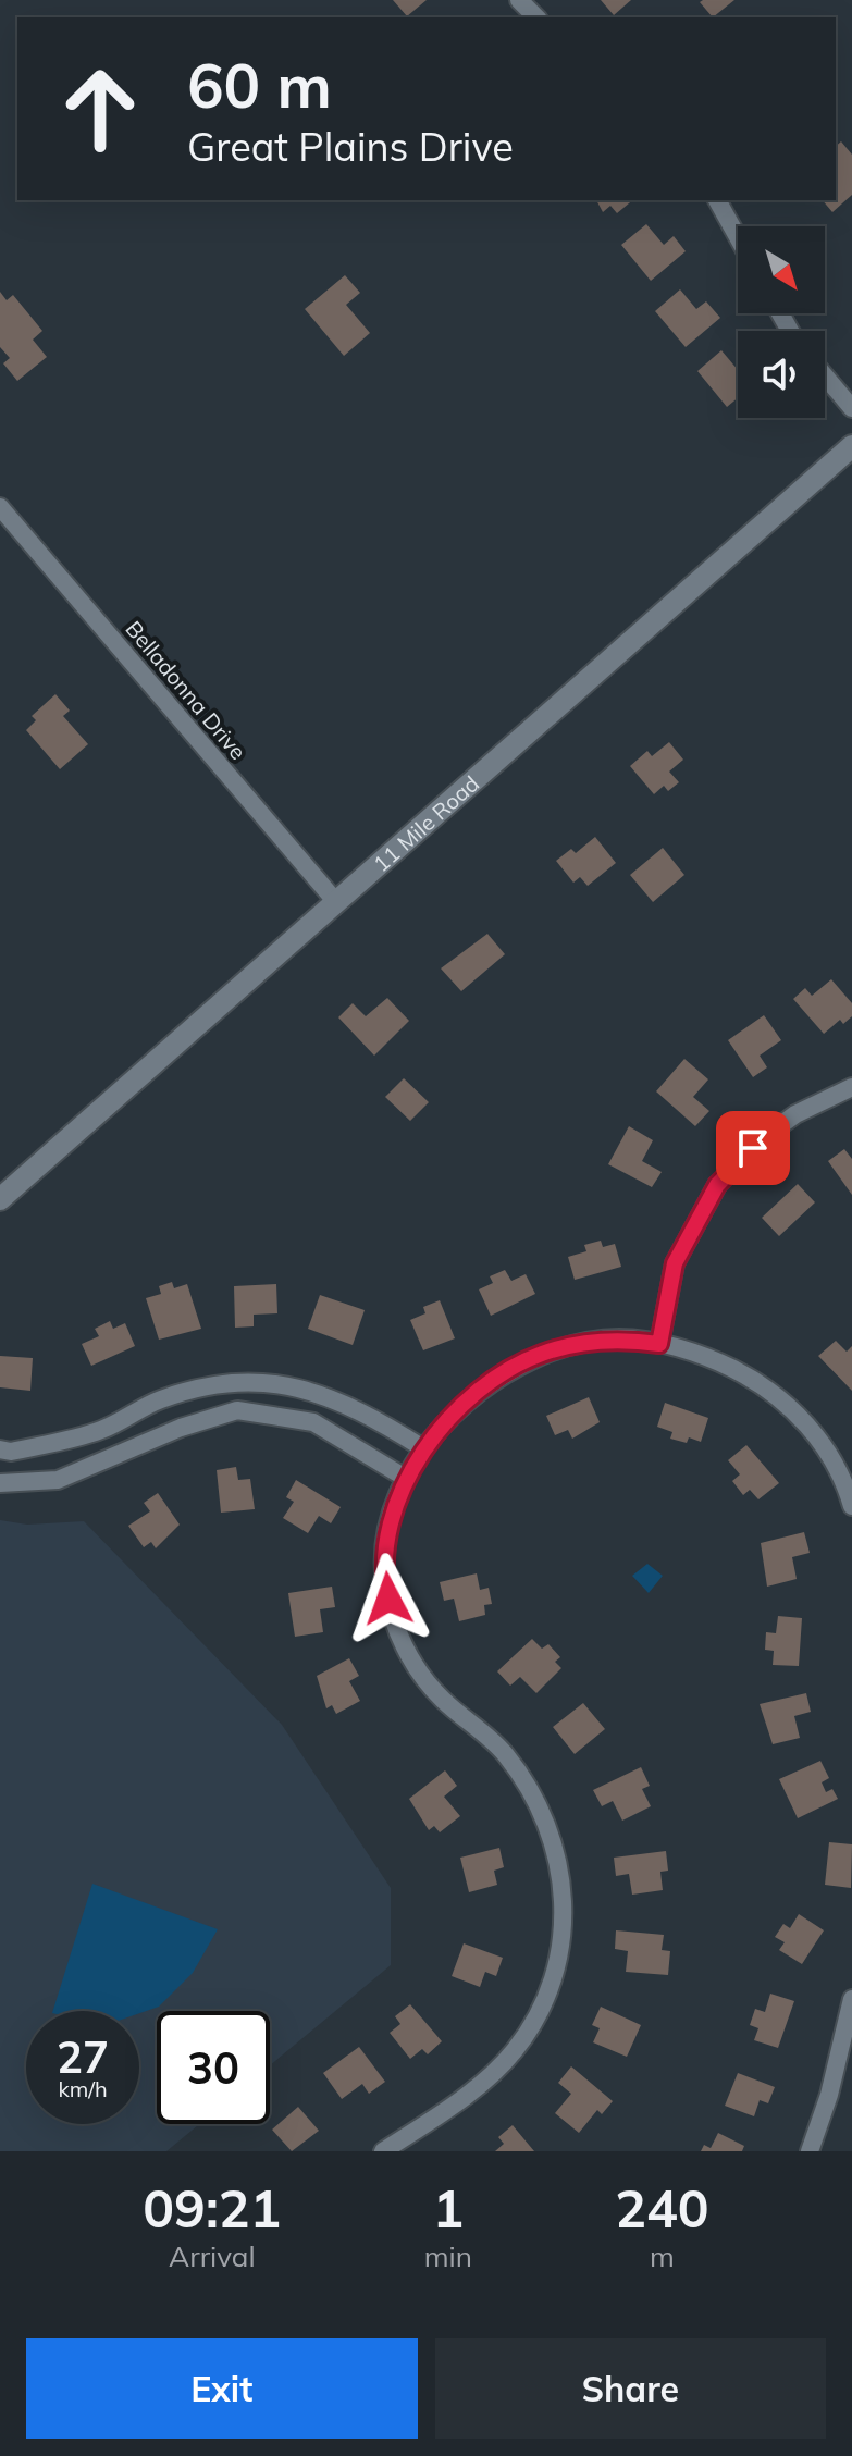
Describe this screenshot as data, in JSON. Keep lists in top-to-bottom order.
{
  "streets": {
    "street": ["Belladonna Drive", "11 Mile Road"]
  },
  "crossings": [
    ["Belladonna Drive", "11 Mile Road"]
  ],
  "north": "bottom right",
  "page": {
    "turn": ["60 m", "Great Plains Drive"],
    "speed": "27 km/h",
    "limit": "30",
    "eta": [
      "09:21",
      "Arrival",
      "1",
      "min",
      "240",
      "m"
    ],
    "buttons": ["Exit", "Share"]
  }
}
